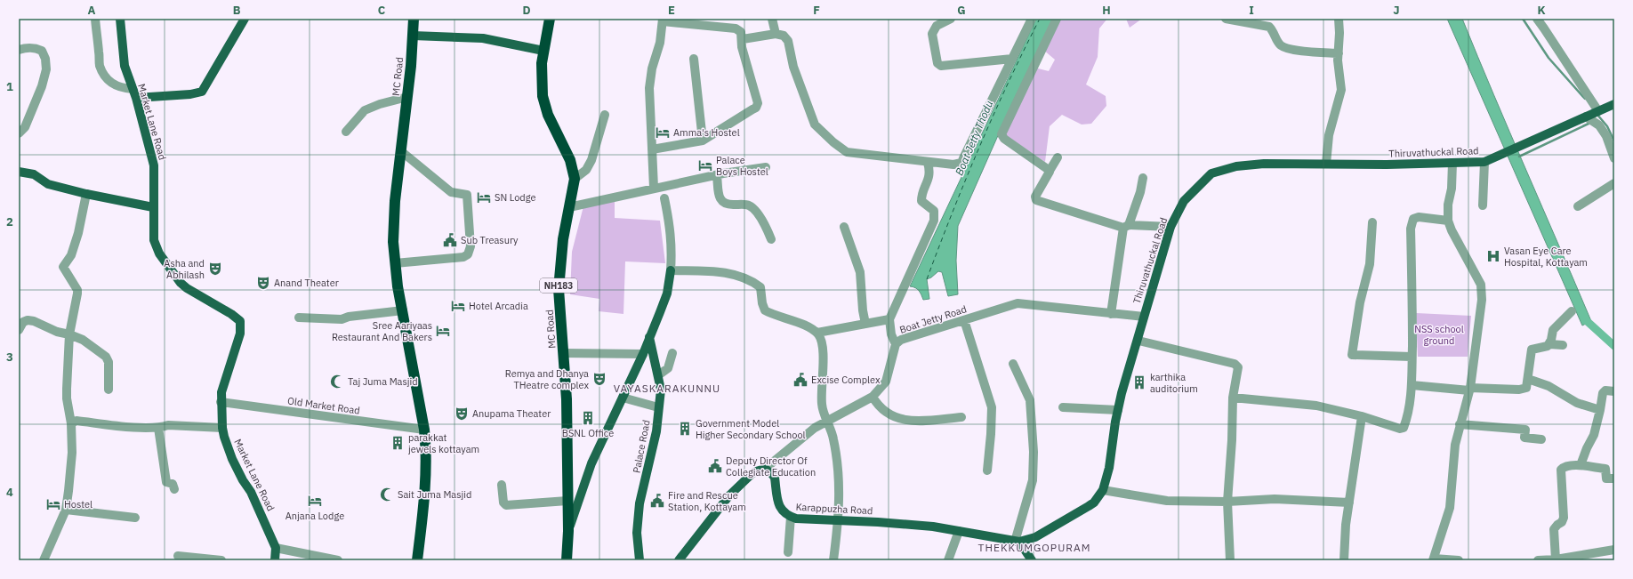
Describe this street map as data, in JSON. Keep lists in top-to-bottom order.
{
  "streets": {
    "highway": ["MC Road", "NH183"],
    "main road": [
      "Market Lane Road",
      "Thiruvathuckal Road",
      "Palace Road",
      "Karappuzha Road"
    ],
    "street": ["Boat Jetty Road", "Old Market Road"]
  },
  "crossings": [
    ["MC Road", "Old Market Road"],
    ["Market Lane Road", "Old Market Road"],
    ["Thiruvathuckal Road", "Boat Jetty Road"],
    ["Thiruvathuckal Road", "Karappuzha Road"],
    ["Boat Jetty Road", "Karappuzha Road"]
  ],
  "districts": ["VAYASKARAKUNNU", "THEKKUMGOPURAM"],
  "water": ["Boat Jetty Thodu"],
  "parks": ["NSS school ground"],
  "places": {
    "hotel": [
      "Amma's Hostel",
      "Palace Boys Hostel",
      "SN Lodge",
      "Hotel Arcadia",
      "Sree Aariyaas Restaurant And Bakers",
      "Anjana Lodge",
      "Hostel"
    ],
    "public building": [
      "Sub Treasury",
      "Excise Complex",
      "Deputy Director Of Collegiate Education",
      "Fire and Rescue Station, Kottayam"
    ],
    "hospital": ["Vasan Eye Care Hospital, Kottayam"],
    "theatre": [
      "Asha and Abhilash",
      "Anand Theater",
      "Remya and Dhanya THeatre complex",
      "Anupama Theater"
    ],
    "mosque": ["Taj Juma Masjid", "Sait Juma Masjid"],
    "building": [
      "karthika auditorium",
      "BSNL Office",
      "Government Model Higher Secondary School",
      "parakkat jewels kottayam"
    ]
  },
  "grid": {
    "columns": [
      "A",
      "B",
      "C",
      "D",
      "E",
      "F",
      "G",
      "H",
      "I",
      "J",
      "K"
    ],
    "rows": [
      "1",
      "2",
      "3",
      "4"
    ]
  }
}
